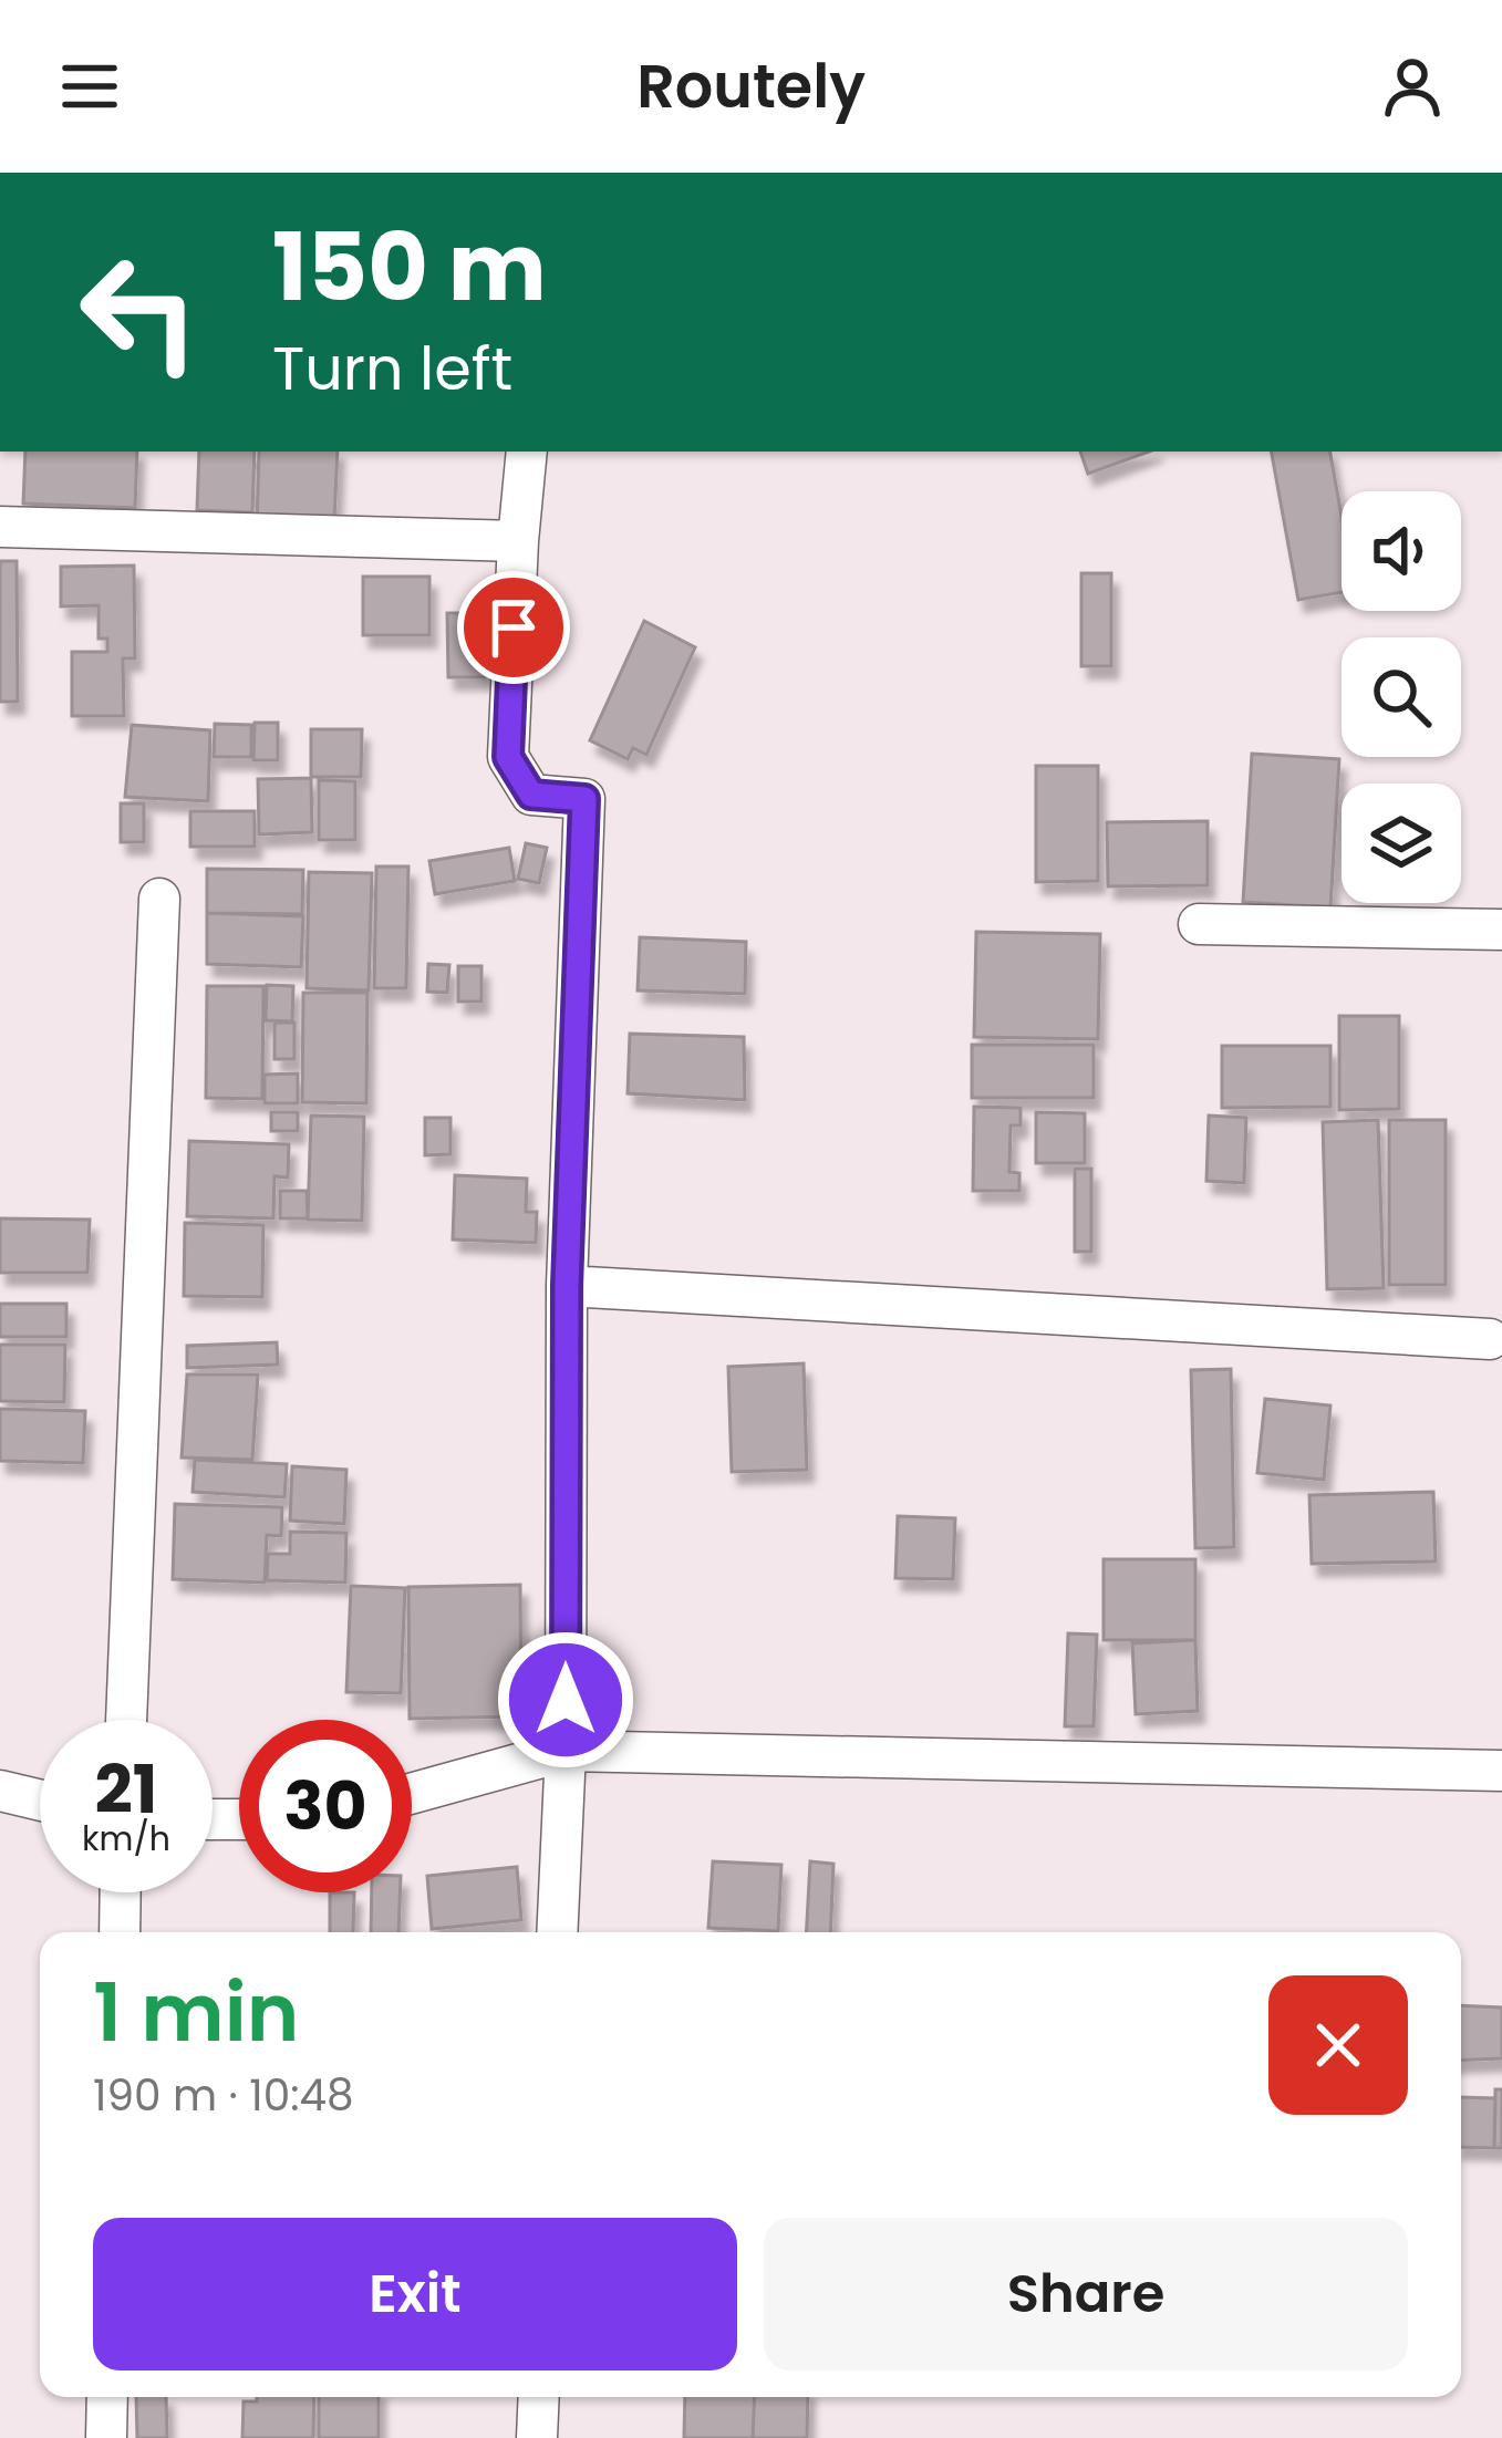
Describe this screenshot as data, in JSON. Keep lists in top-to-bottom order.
{
  "page": {
    "header": "Routely",
    "turn": ["150 m", "Turn left"],
    "speed": "21 km/h",
    "limit": "30",
    "heading": ["1 min", "190 m · 10:48"],
    "buttons": ["Exit", "Share"]
  }
}
